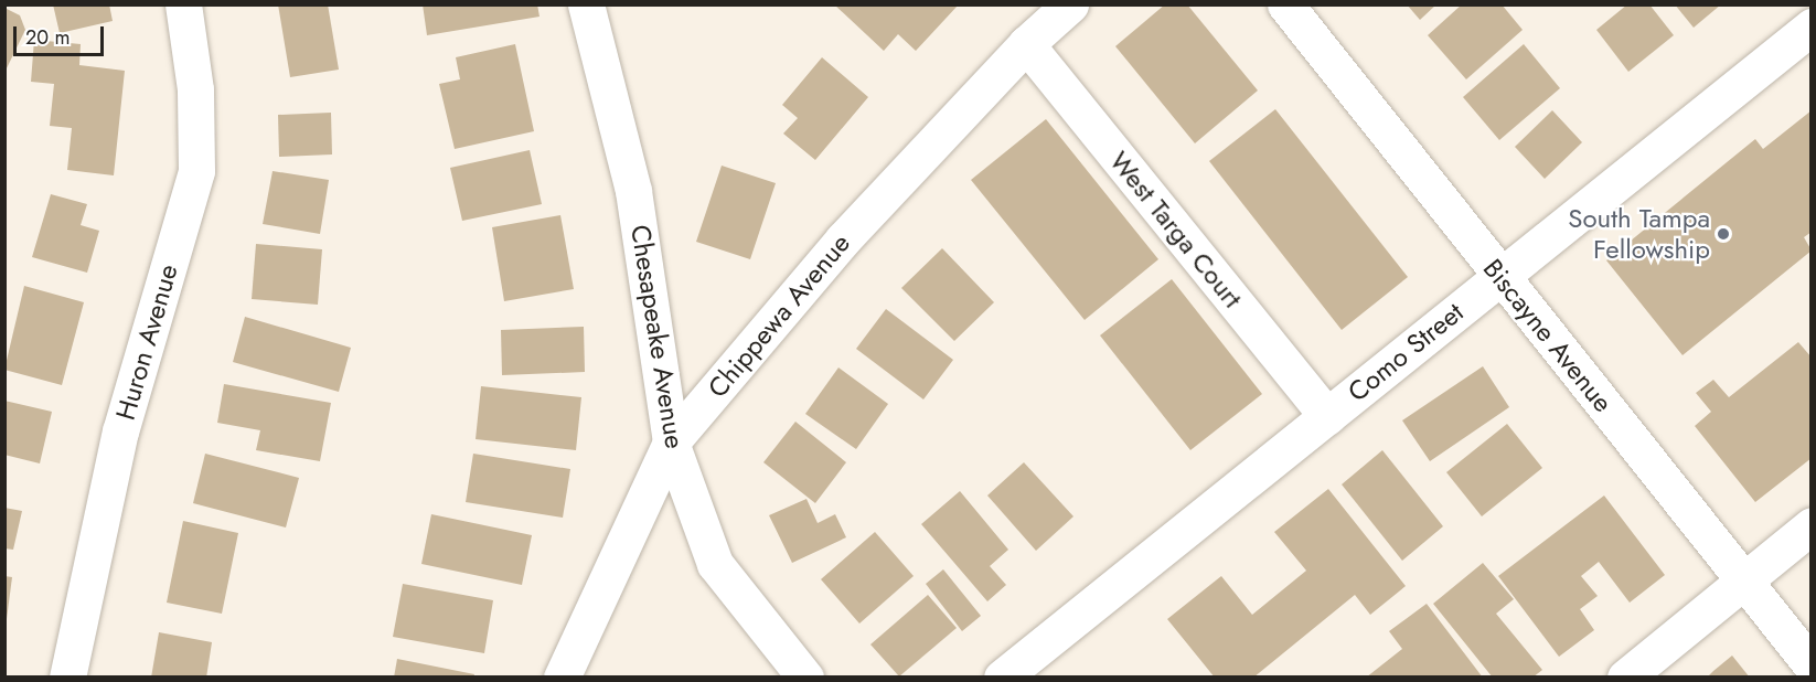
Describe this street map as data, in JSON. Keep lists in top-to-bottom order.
{
  "streets": {
    "street": [
      "West Targa Court",
      "Chippewa Avenue",
      "Biscayne Avenue",
      "Chesapeake Avenue",
      "Huron Avenue",
      "Como Street"
    ]
  },
  "crossings": [
    ["West Targa Court", "Chippewa Avenue"],
    ["West Targa Court", "Como Street"],
    ["Chippewa Avenue", "Chesapeake Avenue"],
    ["Biscayne Avenue", "Como Street"]
  ],
  "places": ["South Tampa Fellowship"],
  "scale_bar": "20 m"
}
